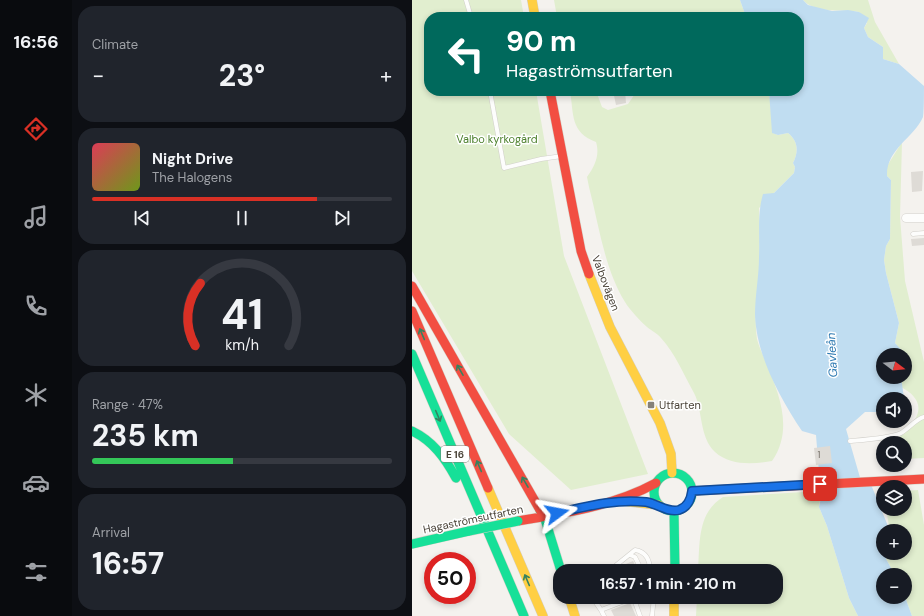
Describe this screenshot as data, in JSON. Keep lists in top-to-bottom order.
{
  "streets": {
    "main road": ["Valbovägen", "E 16", "Hagaströmsutfarten"]
  },
  "crossings": [
    ["Valbovägen", "Hagaströmsutfarten"]
  ],
  "water": ["Gavleån"],
  "parks": ["Valbo kyrkogård"],
  "places": {
    "transit": ["Utfarten"]
  },
  "house_numbers": ["1"],
  "north": "right",
  "page": {
    "tabs": "16:56",
    "tile": [
      "Climate",
      ["Range · 47%", "235 km"],
      ["Arrival", "16:57"]
    ],
    "turn": ["90 m", "Hagaströmsutfarten"],
    "heat": ["−", "23°", "+"],
    "song": ["Night Drive", "The Halogens"],
    "map_buttons": ["+", "−"],
    "limit": "50",
    "trip": "16:57 · 1 min · 210 m",
    "gauge": ["41", "km/h"]
  }
}
